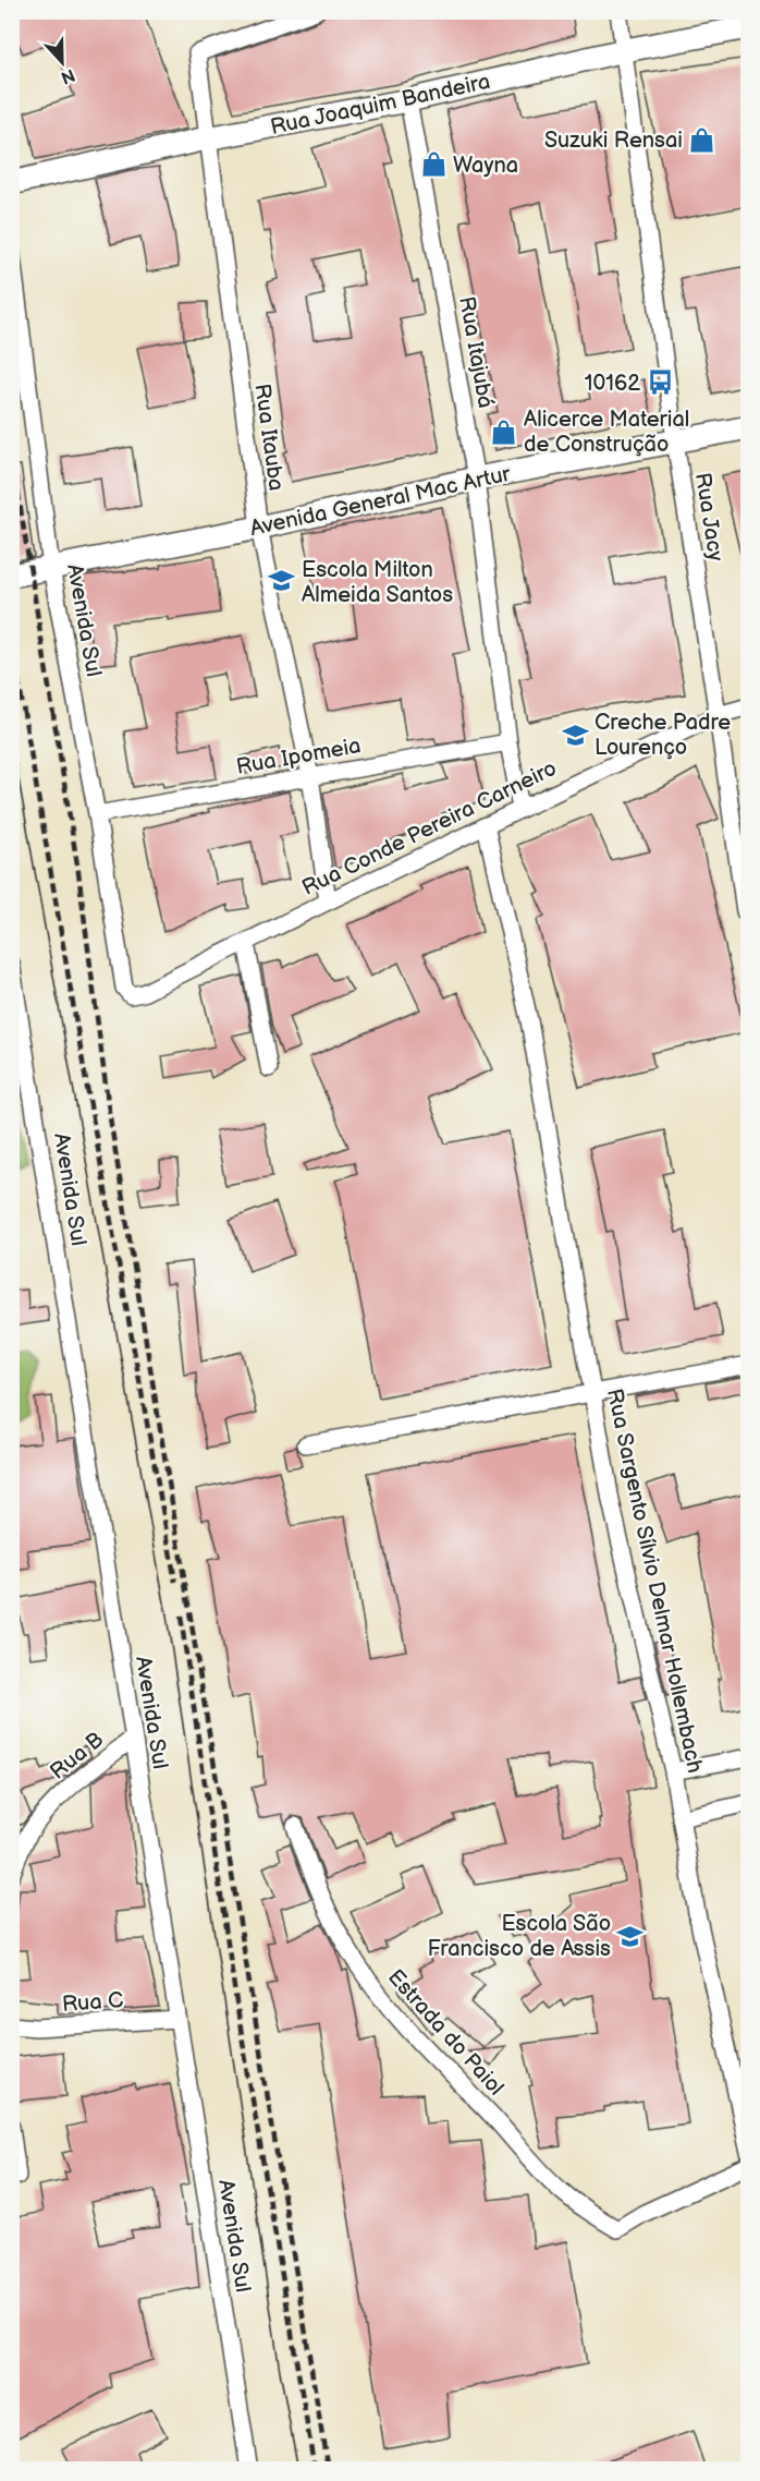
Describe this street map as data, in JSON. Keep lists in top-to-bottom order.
{
  "streets": {
    "main road": ["Rua Joaquim Bandeira", "Avenida General Mac Artur"],
    "street": [
      "Rua Itajubá",
      "Rua Itauba",
      "Rua Jacy",
      "Avenida Sul",
      "Rua Ipomeia",
      "Rua Conde Pereira Carneiro",
      "Rua Sargento Sílvio Delmar Hollembach",
      "Rua B",
      "Rua C",
      "Estrada do Paiol"
    ]
  },
  "crossings": [
    ["Rua Joaquim Bandeira", "Rua Itajubá"],
    ["Rua Joaquim Bandeira", "Rua Itauba"],
    ["Rua Joaquim Bandeira", "Rua Jacy"],
    ["Rua Itajubá", "Avenida General Mac Artur"],
    ["Rua Itajubá", "Rua Ipomeia"],
    ["Rua Itajubá", "Rua Conde Pereira Carneiro"],
    ["Rua Itauba", "Avenida General Mac Artur"],
    ["Rua Itauba", "Rua Ipomeia"],
    ["Rua Itauba", "Rua Conde Pereira Carneiro"],
    ["Avenida General Mac Artur", "Rua Jacy"],
    ["Avenida General Mac Artur", "Avenida Sul"],
    ["Rua Jacy", "Rua Conde Pereira Carneiro"],
    ["Avenida Sul", "Rua Ipomeia"],
    ["Avenida Sul", "Rua Conde Pereira Carneiro"],
    ["Avenida Sul", "Rua B"],
    ["Avenida Sul", "Rua C"],
    ["Rua Conde Pereira Carneiro", "Rua Sargento Sílvio Delmar Hollembach"]
  ],
  "places": {
    "shop": ["Suzuki Rensai", "Wayna", "Alicerce Material de Construção"],
    "bus stop": ["10162"],
    "school or university": ["Escola Milton Almeida Santos", "Creche Padre Lourenço", "Escola São Francisco de Assis"]
  },
  "north": "bottom"
}
